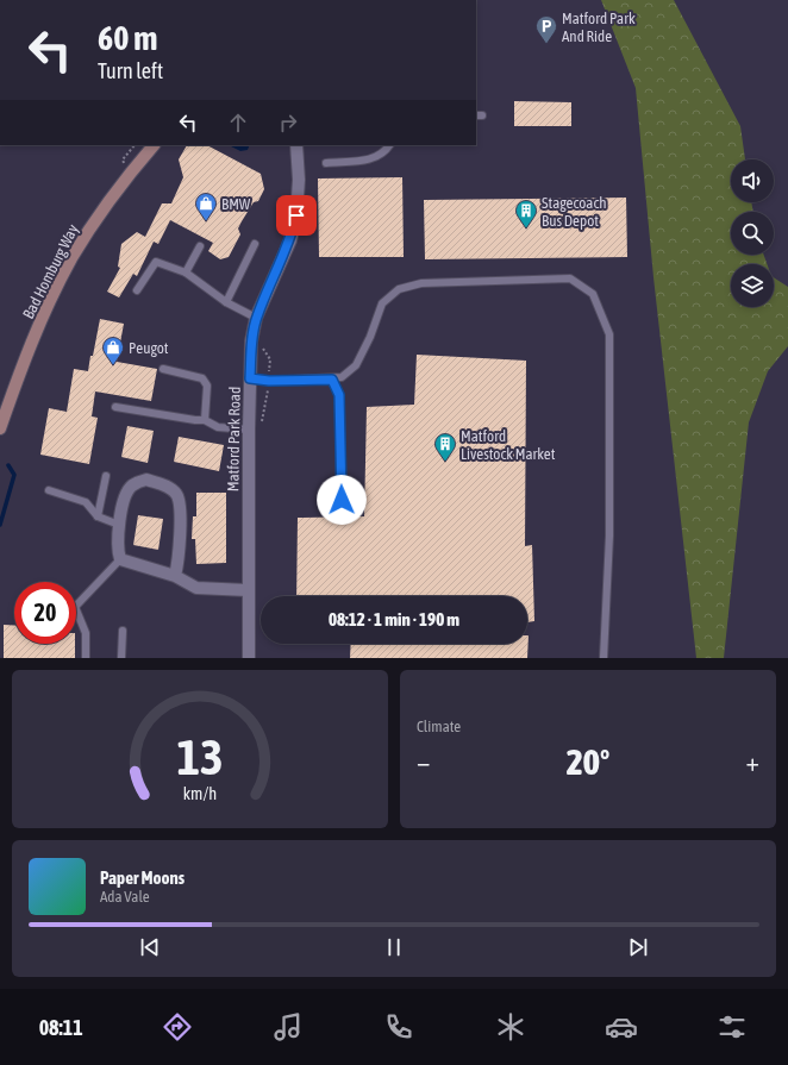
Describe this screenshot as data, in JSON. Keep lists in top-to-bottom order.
{
  "streets": {
    "main road": ["Bad Homburg Way"],
    "street": ["Matford Park Road"]
  },
  "places": {
    "parking": ["Matford Park And Ride"],
    "shop": ["BMW", "Peugot"],
    "building": ["Stagecoach Bus Depot", "Matford Livestock Market"]
  },
  "page": {
    "turn": ["60 m", "Turn left"],
    "limit": "20",
    "trip": "08:12 · 1 min · 190 m",
    "tile": "Climate",
    "heat": ["−", "20°", "+"],
    "song": ["Paper Moons", "Ada Vale"],
    "tabs": "08:11",
    "gauge": ["13", "km/h"]
  }
}
